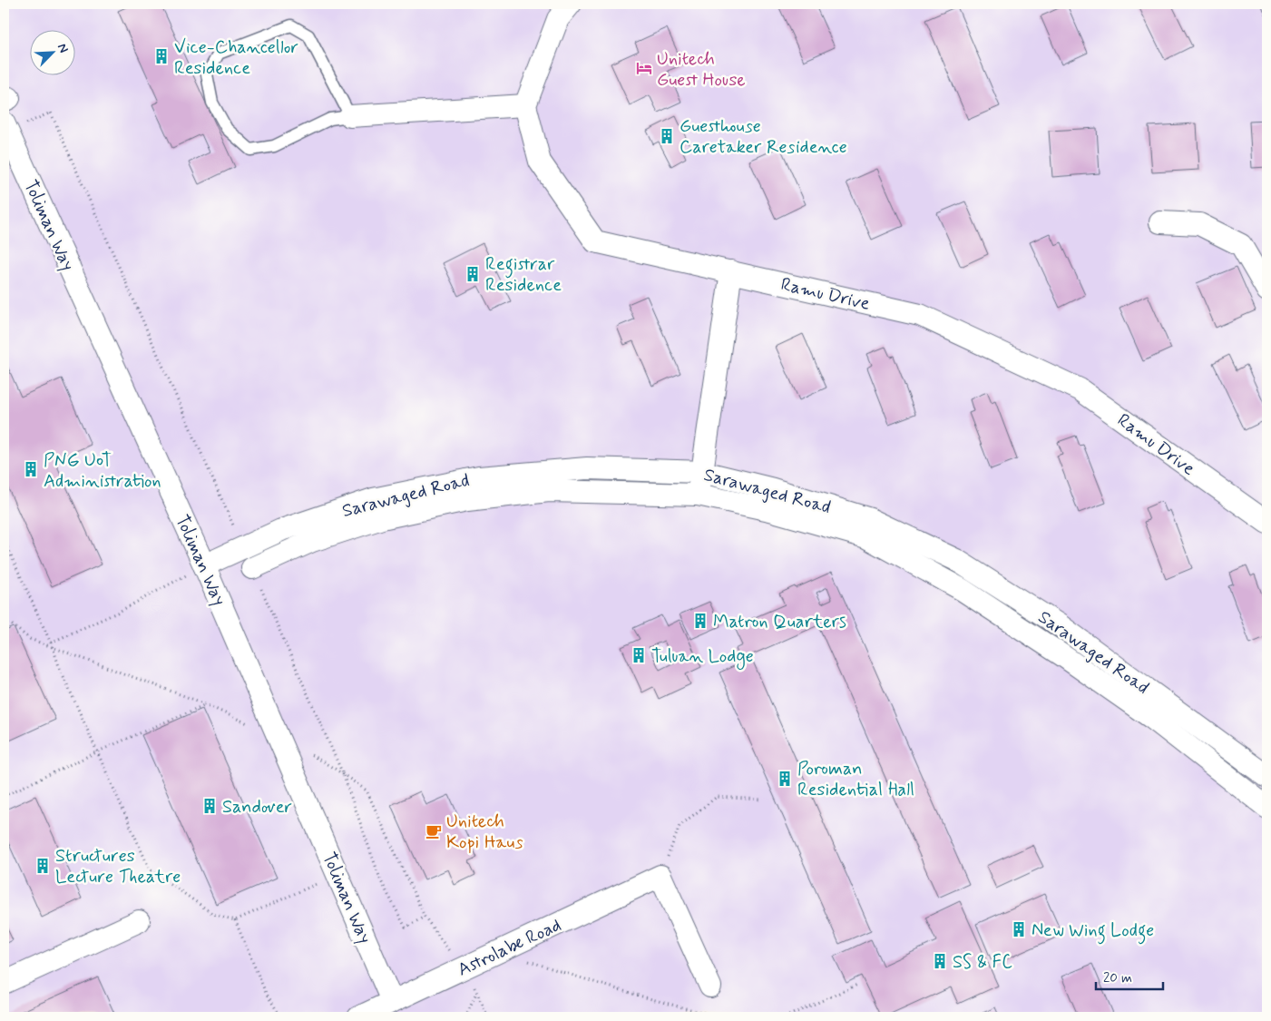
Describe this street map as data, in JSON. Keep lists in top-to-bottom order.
{
  "streets": {
    "street": [
      "Toliman Way",
      "Ramu Drive",
      "Sarawaged Road",
      "Astrolabe Road"
    ]
  },
  "crossings": [
    ["Toliman Way", "Sarawaged Road"],
    ["Toliman Way", "Astrolabe Road"]
  ],
  "places": {
    "building": [
      "Vice-Chancellor Residence",
      "Guesthouse Caretaker Residence",
      "Registrar Residence",
      "PNG UoT Administration",
      "Matron Quarters",
      "Tuluan Lodge",
      "Poroman Residential Hall",
      "Sandover",
      "Structures Lecture Theatre",
      "New Wing Lodge",
      "SS & FC"
    ],
    "hotel": ["Unitech Guest House"],
    "cafe": ["Unitech Kopi Haus"]
  },
  "scale_bar": "20 m",
  "north": "top right"
}
